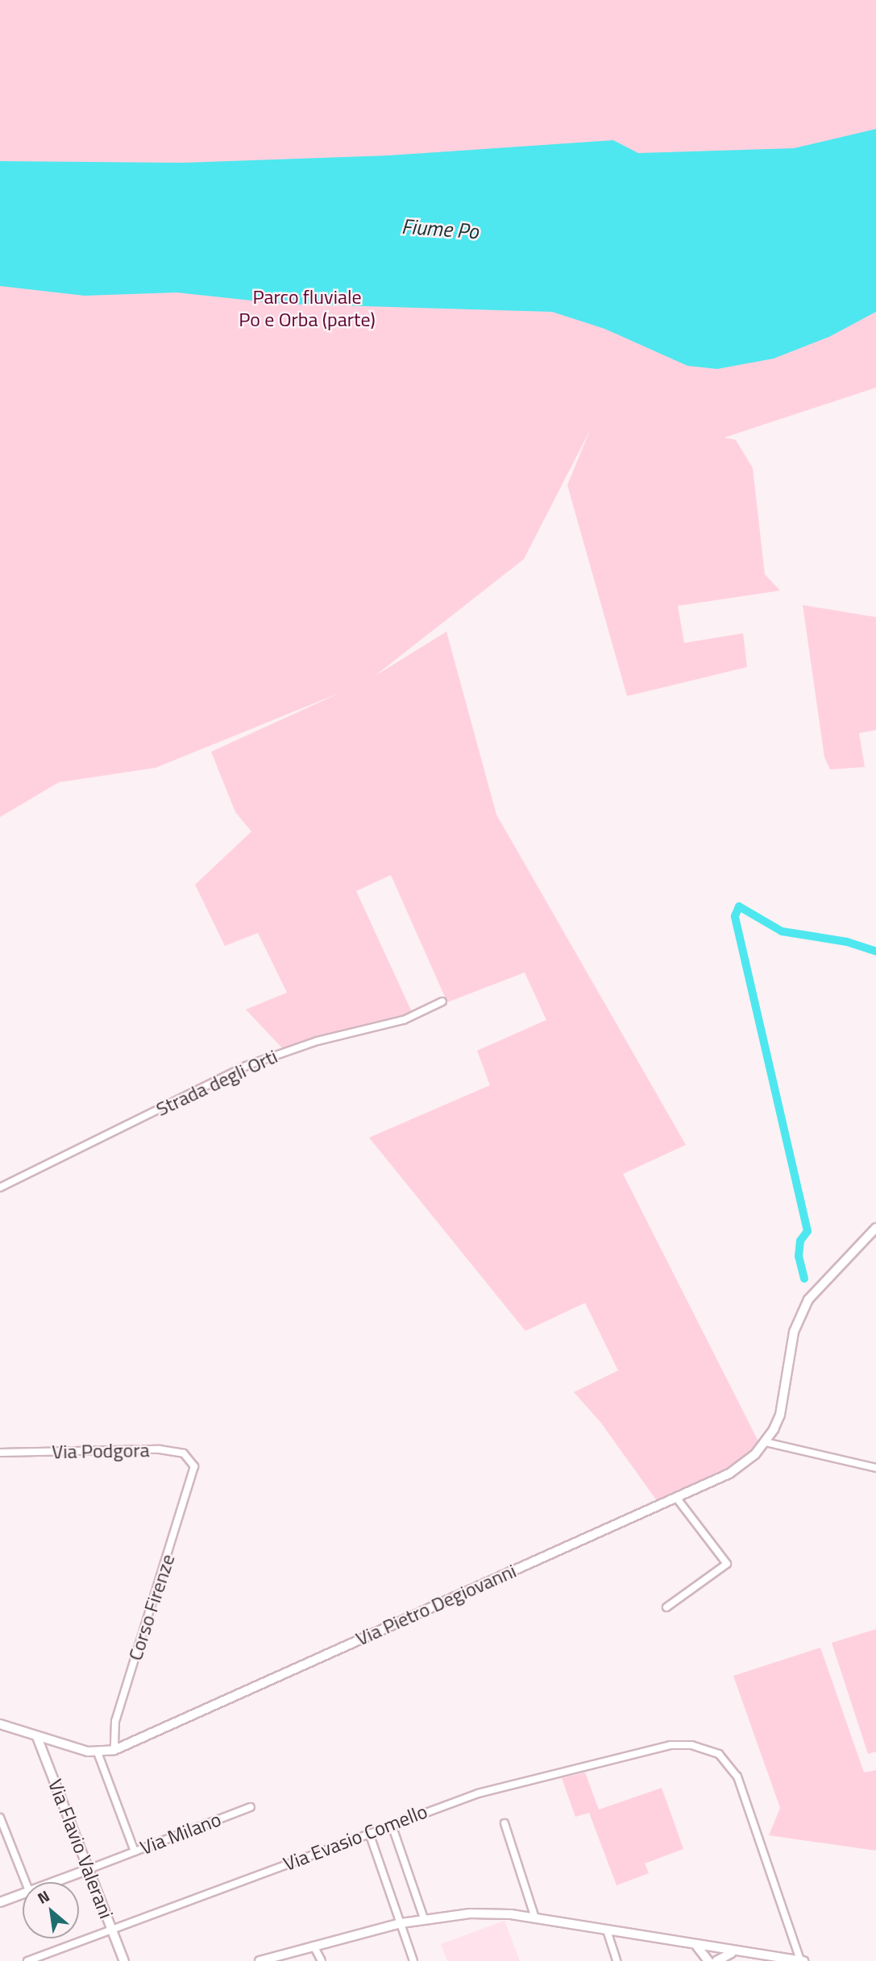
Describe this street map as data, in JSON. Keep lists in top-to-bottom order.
{
  "streets": {
    "street": [
      "Strada degli Orti",
      "Via Podgora",
      "Via Pietro Degiovanni",
      "Corso Firenze",
      "Via Milano",
      "Via Evasio Comello",
      "Via Flavio Valerani"
    ]
  },
  "crossings": [
    ["Via Podgora", "Corso Firenze"],
    ["Via Pietro Degiovanni", "Corso Firenze"],
    ["Via Milano", "Via Flavio Valerani"],
    ["Via Evasio Comello", "Via Flavio Valerani"]
  ],
  "water": ["Fiume Po"],
  "parks": ["Parco fluviale Po e Orba (parte)"],
  "north": "top left"
}
